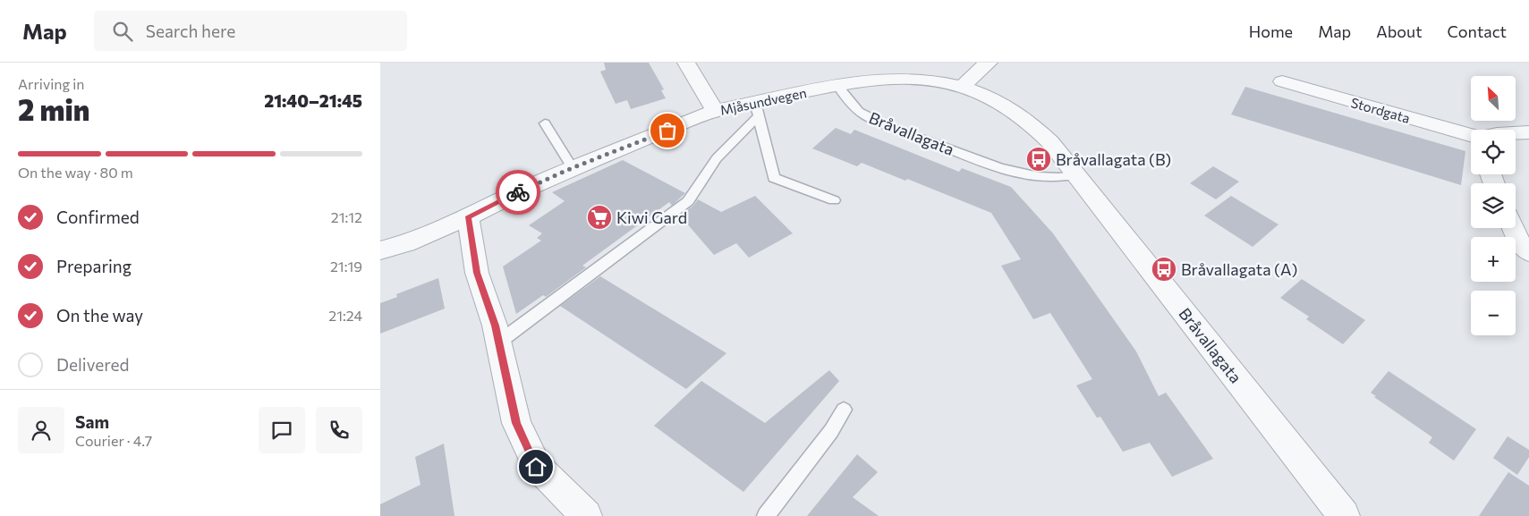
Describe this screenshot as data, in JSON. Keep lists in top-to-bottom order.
{
  "streets": {
    "street": ["Mjåsundvegen", "Stordgata", "Bråvallagata"]
  },
  "crossings": [
    ["Mjåsundvegen", "Bråvallagata"]
  ],
  "places": {
    "bus stop": ["Bråvallagata (B)", "Bråvallagata (A)"],
    "supermarket": ["Kiwi Gard"]
  },
  "north": "top left",
  "page": {
    "header": "Map",
    "search": "Search here",
    "nav": [
      "Home",
      "Map",
      "About",
      "Contact"
    ],
    "heading": ["2 min", "Arriving in", "21:40–21:45"],
    "panel": ["Sam", "Courier · 4.7"],
    "map_buttons": ["+", "−"],
    "bar": "On the way · 80 m",
    "list": [
      ["Confirmed", "21:12"],
      ["Preparing", "21:19"],
      ["On the way", "21:24"],
      "Delivered"
    ]
  }
}
